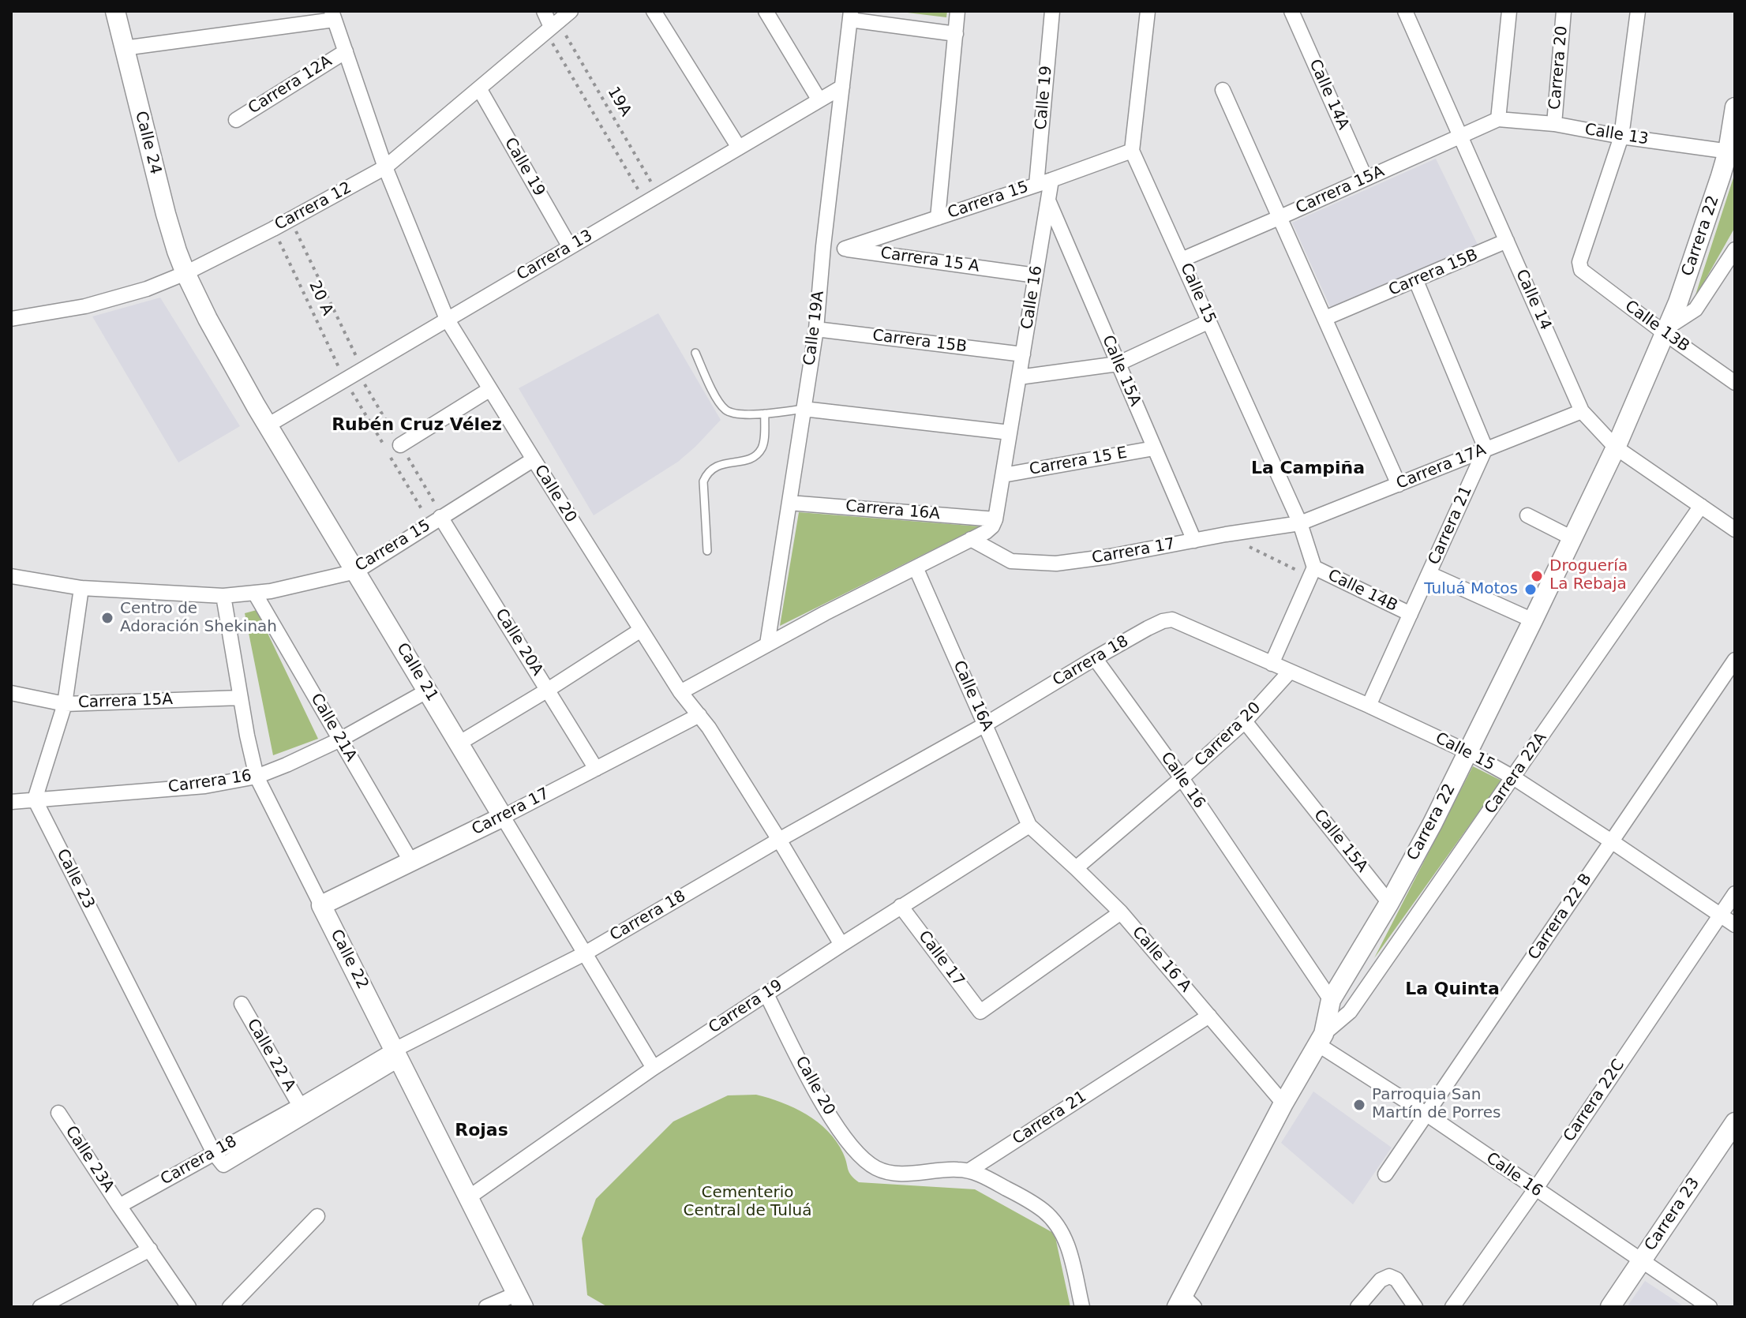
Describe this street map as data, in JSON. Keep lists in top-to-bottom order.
{
  "streets": {
    "street": [
      "Carrera 20",
      "Carrera 12A",
      "Calle 14A",
      "Calle 19",
      "Calle 13",
      "Calle 24",
      "Carrera 15A",
      "Carrera 15",
      "Carrera 12",
      "Carrera 22",
      "Carrera 13",
      "Carrera 15 A",
      "Carrera 15B",
      "Calle 15",
      "Calle 16",
      "Calle 14",
      "Calle 13B",
      "Calle 19A",
      "Calle 15A",
      "Carrera 15 E",
      "Carrera 17A",
      "Calle 20",
      "Carrera 16A",
      "Carrera 21",
      "Carrera 17",
      "Calle 14B",
      "Calle 20A",
      "Carrera 18",
      "Calle 21",
      "Calle 16A",
      "Calle 21A",
      "Carrera 22A",
      "Carrera 16",
      "Calle 23",
      "Carrera 22 B",
      "Calle 17",
      "Calle 22",
      "Calle 16 A",
      "Carrera 19",
      "Calle 22 A",
      "Carrera 22C",
      "Calle 23A",
      "Carrera 23"
    ],
    "path": ["19A", "20 A"]
  },
  "crossings": [
    ["Carrera 20", "Calle 13"],
    ["Carrera 20", "Calle 15"],
    ["Carrera 20", "Calle 16"],
    ["Carrera 20", "Calle 15A"],
    ["Carrera 20", "Calle 16 A"],
    ["Carrera 12A", "Calle 20"],
    ["Calle 14A", "Carrera 15A"],
    ["Calle 19", "Carrera 15"],
    ["Calle 19", "Carrera 12"],
    ["Calle 19", "Carrera 13"],
    ["19A", "Carrera 12"],
    ["19A", "Carrera 13"],
    ["Calle 13", "Carrera 15A"],
    ["Calle 13", "Carrera 22"],
    ["Calle 13", "Calle 13B"],
    ["Calle 24", "Carrera 12"],
    ["Calle 24", "Calle 21"],
    ["Carrera 15A", "Calle 15"],
    ["Carrera 15A", "Calle 14"],
    ["Carrera 15A", "Calle 22"],
    ["Carrera 15", "Carrera 15 A"],
    ["Carrera 15", "Calle 15"],
    ["Carrera 15", "Calle 16"],
    ["Carrera 15", "Calle 20"],
    ["Carrera 15", "Calle 20A"],
    ["Carrera 15", "Calle 21"],
    ["Carrera 15", "Calle 21A"],
    ["Carrera 15", "Calle 22"],
    ["Carrera 12", "20 A"],
    ["Carrera 12", "Calle 20"],
    ["Carrera 12", "Calle 21"],
    ["Carrera 22", "Calle 15"],
    ["Carrera 22", "Calle 16"],
    ["Carrera 22", "Calle 14"],
    ["Carrera 22", "Calle 13B"],
    ["Carrera 22", "Calle 15A"],
    ["Carrera 22", "Carrera 22A"],
    ["Carrera 22", "Calle 16 A"],
    ["Carrera 13", "20 A"],
    ["Carrera 13", "Calle 19A"],
    ["Carrera 13", "Calle 20"],
    ["Carrera 13", "Calle 21"],
    ["Carrera 15 A", "Calle 16"],
    ["Carrera 15 A", "Calle 19A"],
    ["Carrera 15B", "Calle 16"],
    ["Carrera 15B", "Calle 14"],
    ["Carrera 15B", "Calle 19A"],
    ["Calle 15", "Carrera 17A"],
    ["Calle 15", "Carrera 21"],
    ["Calle 15", "Carrera 17"],
    ["Calle 15", "Calle 14B"],
    ["Calle 15", "Carrera 18"],
    ["Calle 15", "Carrera 22A"],
    ["Calle 15", "Carrera 22 B"],
    ["Calle 15", "Carrera 22C"],
    ["Calle 16", "Calle 15A"],
    ["Calle 16", "Carrera 15 E"],
    ["Calle 16", "Carrera 16A"],
    ["Calle 16", "Carrera 18"],
    ["Calle 16", "Carrera 22A"],
    ["Calle 16", "Carrera 22 B"],
    ["Calle 16", "Carrera 22C"],
    ["Calle 16", "Carrera 23"],
    ["Calle 14", "Carrera 17A"],
    ["Calle 14", "Carrera 22A"],
    ["Calle 19A", "Carrera 16A"],
    ["Calle 15A", "Carrera 15 E"],
    ["Calle 15A", "Carrera 17"],
    ["Carrera 17A", "Carrera 21"],
    ["Carrera 17A", "Carrera 17"],
    ["Calle 20", "Carrera 21"],
    ["Calle 20", "Carrera 17"],
    ["Calle 20", "Carrera 18"],
    ["Calle 20", "Carrera 19"],
    ["Carrera 21", "Calle 14B"],
    ["Carrera 21", "Calle 16 A"],
    ["Carrera 17", "Calle 20A"],
    ["Carrera 17", "Calle 21"],
    ["Carrera 17", "Calle 21A"],
    ["Carrera 17", "Calle 22"],
    ["Carrera 18", "Calle 21"],
    ["Carrera 18", "Calle 16A"],
    ["Carrera 18", "Calle 23"],
    ["Carrera 18", "Calle 22"],
    ["Carrera 18", "Calle 22 A"],
    ["Carrera 18", "Calle 23A"],
    ["Calle 21", "Carrera 16"],
    ["Calle 21", "Carrera 19"],
    ["Calle 16A", "Calle 16 A"],
    ["Calle 16A", "Carrera 19"],
    ["Calle 21A", "Carrera 16"],
    ["Carrera 16", "Calle 23"],
    ["Carrera 16", "Calle 22"],
    ["Calle 17", "Calle 16 A"],
    ["Calle 17", "Carrera 19"],
    ["Calle 22", "Carrera 19"],
    ["Calle 16 A", "Carrera 19"]
  ],
  "districts": [
    "Rubén Cruz Vélez",
    "La Campiña",
    "La Quinta",
    "Rojas"
  ],
  "parks": ["Cementerio Central de Tuluá"],
  "places": [
    "Droguería La Rebaja",
    "Tuluá Motos",
    "Centro de Adoración Shekinah",
    "Parroquia San Martín de Porres"
  ]
}
